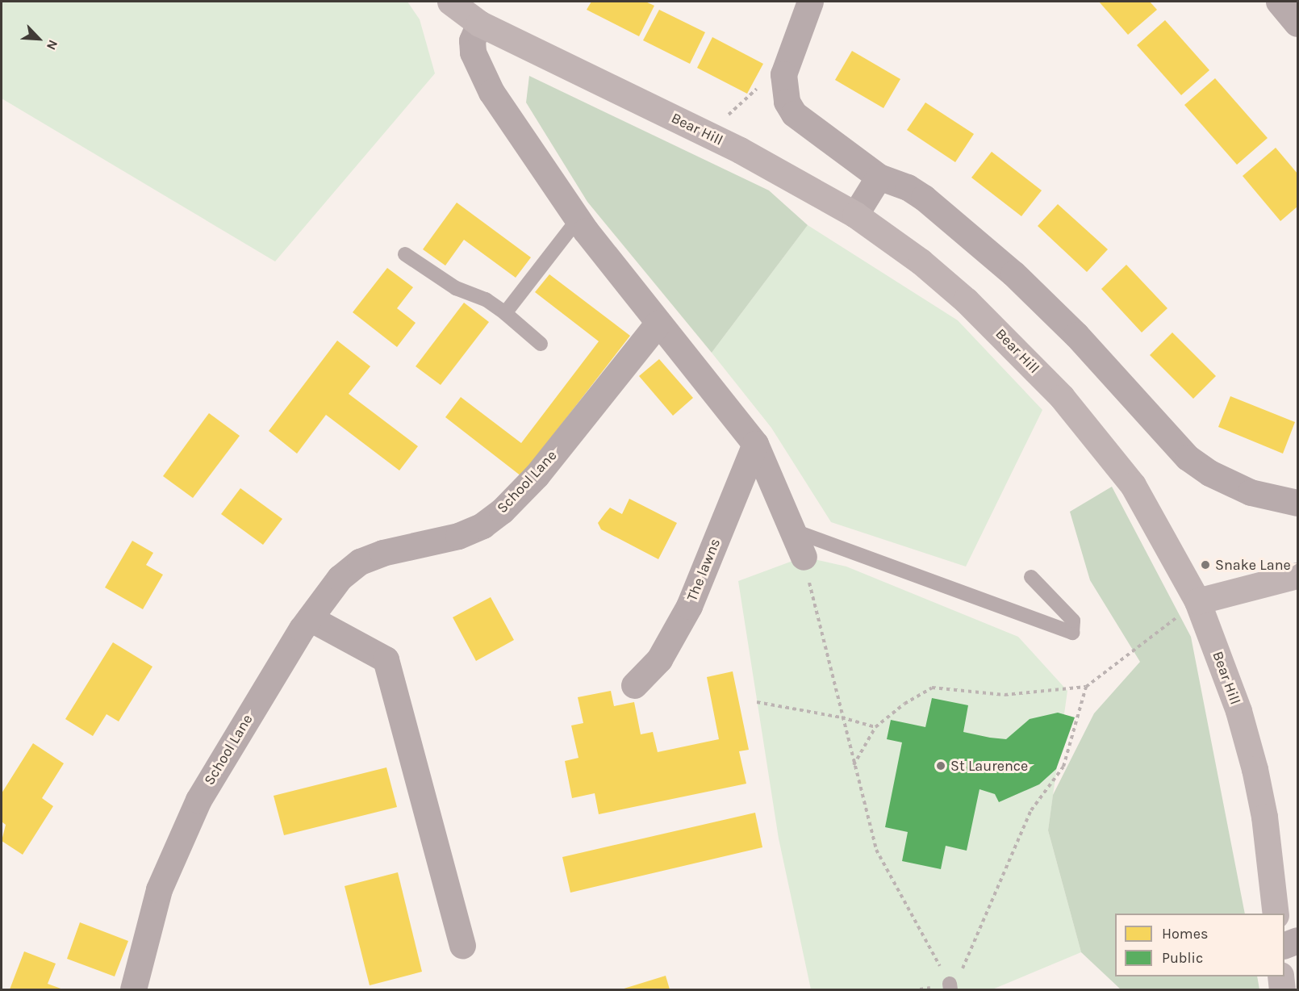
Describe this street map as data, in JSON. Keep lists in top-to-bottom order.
{
  "streets": {
    "street": ["Bear Hill", "School Lane", "The lawns"]
  },
  "places": ["Snake Lane", "St Laurence"],
  "legend": ["Homes", "Public"],
  "north": "bottom right"
}
